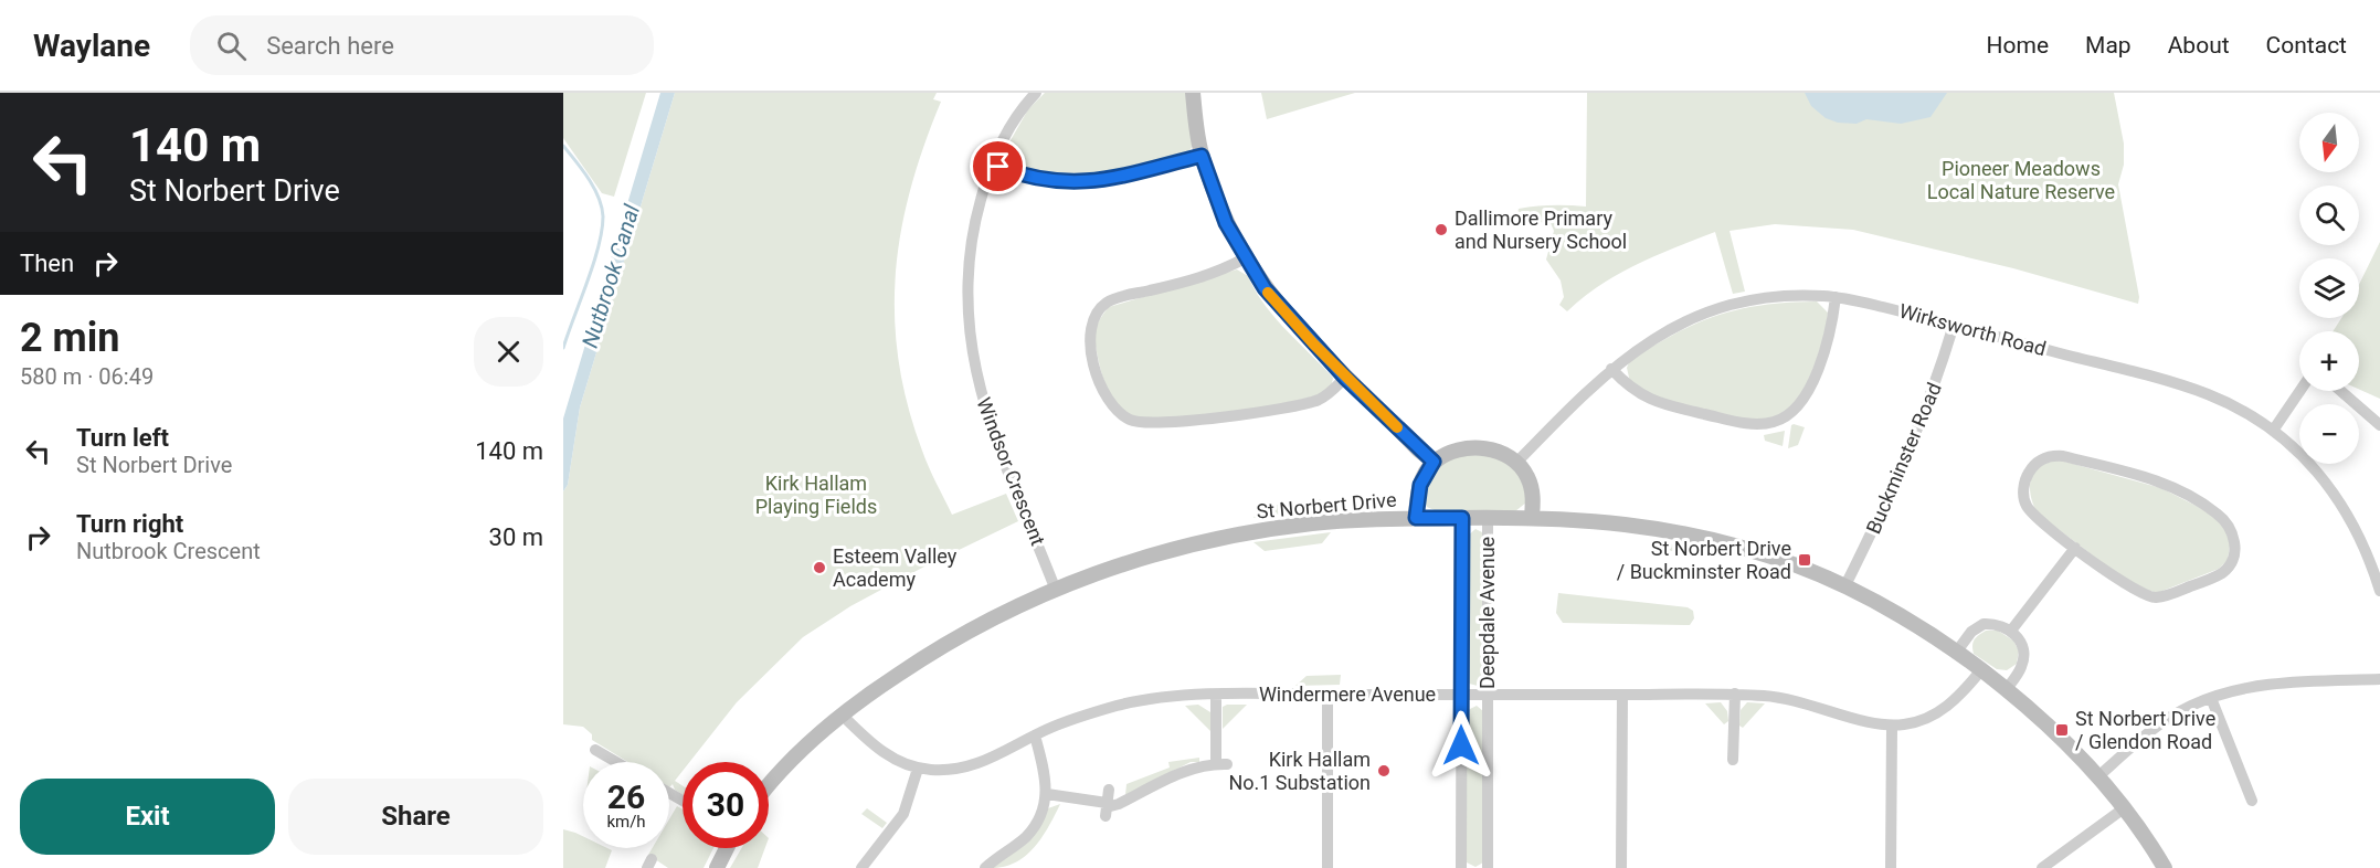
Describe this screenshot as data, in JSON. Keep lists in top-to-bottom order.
{
  "streets": {
    "street": [
      "Wirksworth Road",
      "Buckminster Road",
      "Windsor Crescent",
      "St Norbert Drive",
      "Deepdale Avenue",
      "Windermere Avenue"
    ]
  },
  "crossings": [
    ["Wirksworth Road", "Buckminster Road"],
    ["Buckminster Road", "St Norbert Drive"],
    ["Windsor Crescent", "St Norbert Drive"],
    ["St Norbert Drive", "Deepdale Avenue"],
    ["St Norbert Drive", "Windermere Avenue"],
    ["Deepdale Avenue", "Windermere Avenue"]
  ],
  "water": ["Nutbrook Canal"],
  "parks": ["Pioneer Meadows Local Nature Reserve", "Kirk Hallam Playing Fields"],
  "places": {
    "other": ["Dallimore Primary and Nursery School", "Esteem Valley Academy", "Kirk Hallam No.1 Substation"],
    "transit": ["St Norbert Drive / Buckminster Road", "St Norbert Drive / Glendon Road"]
  },
  "north": "bottom",
  "page": {
    "header": "Waylane",
    "search": "Search here",
    "nav": [
      "Home",
      "Map",
      "About",
      "Contact"
    ],
    "turn": ["140 m", "St Norbert Drive"],
    "map_buttons": ["+", "−"],
    "then": "Then",
    "heading": ["2 min", "580 m · 06:49"],
    "list": [
      {
        "name": "Turn left",
        "note": "St Norbert Drive",
        "value": "140 m"
      },
      {
        "name": "Turn right",
        "note": "Nutbrook Crescent",
        "value": "30 m"
      }
    ],
    "speed": "26 km/h",
    "limit": "30",
    "buttons": ["Exit", "Share"]
  }
}
